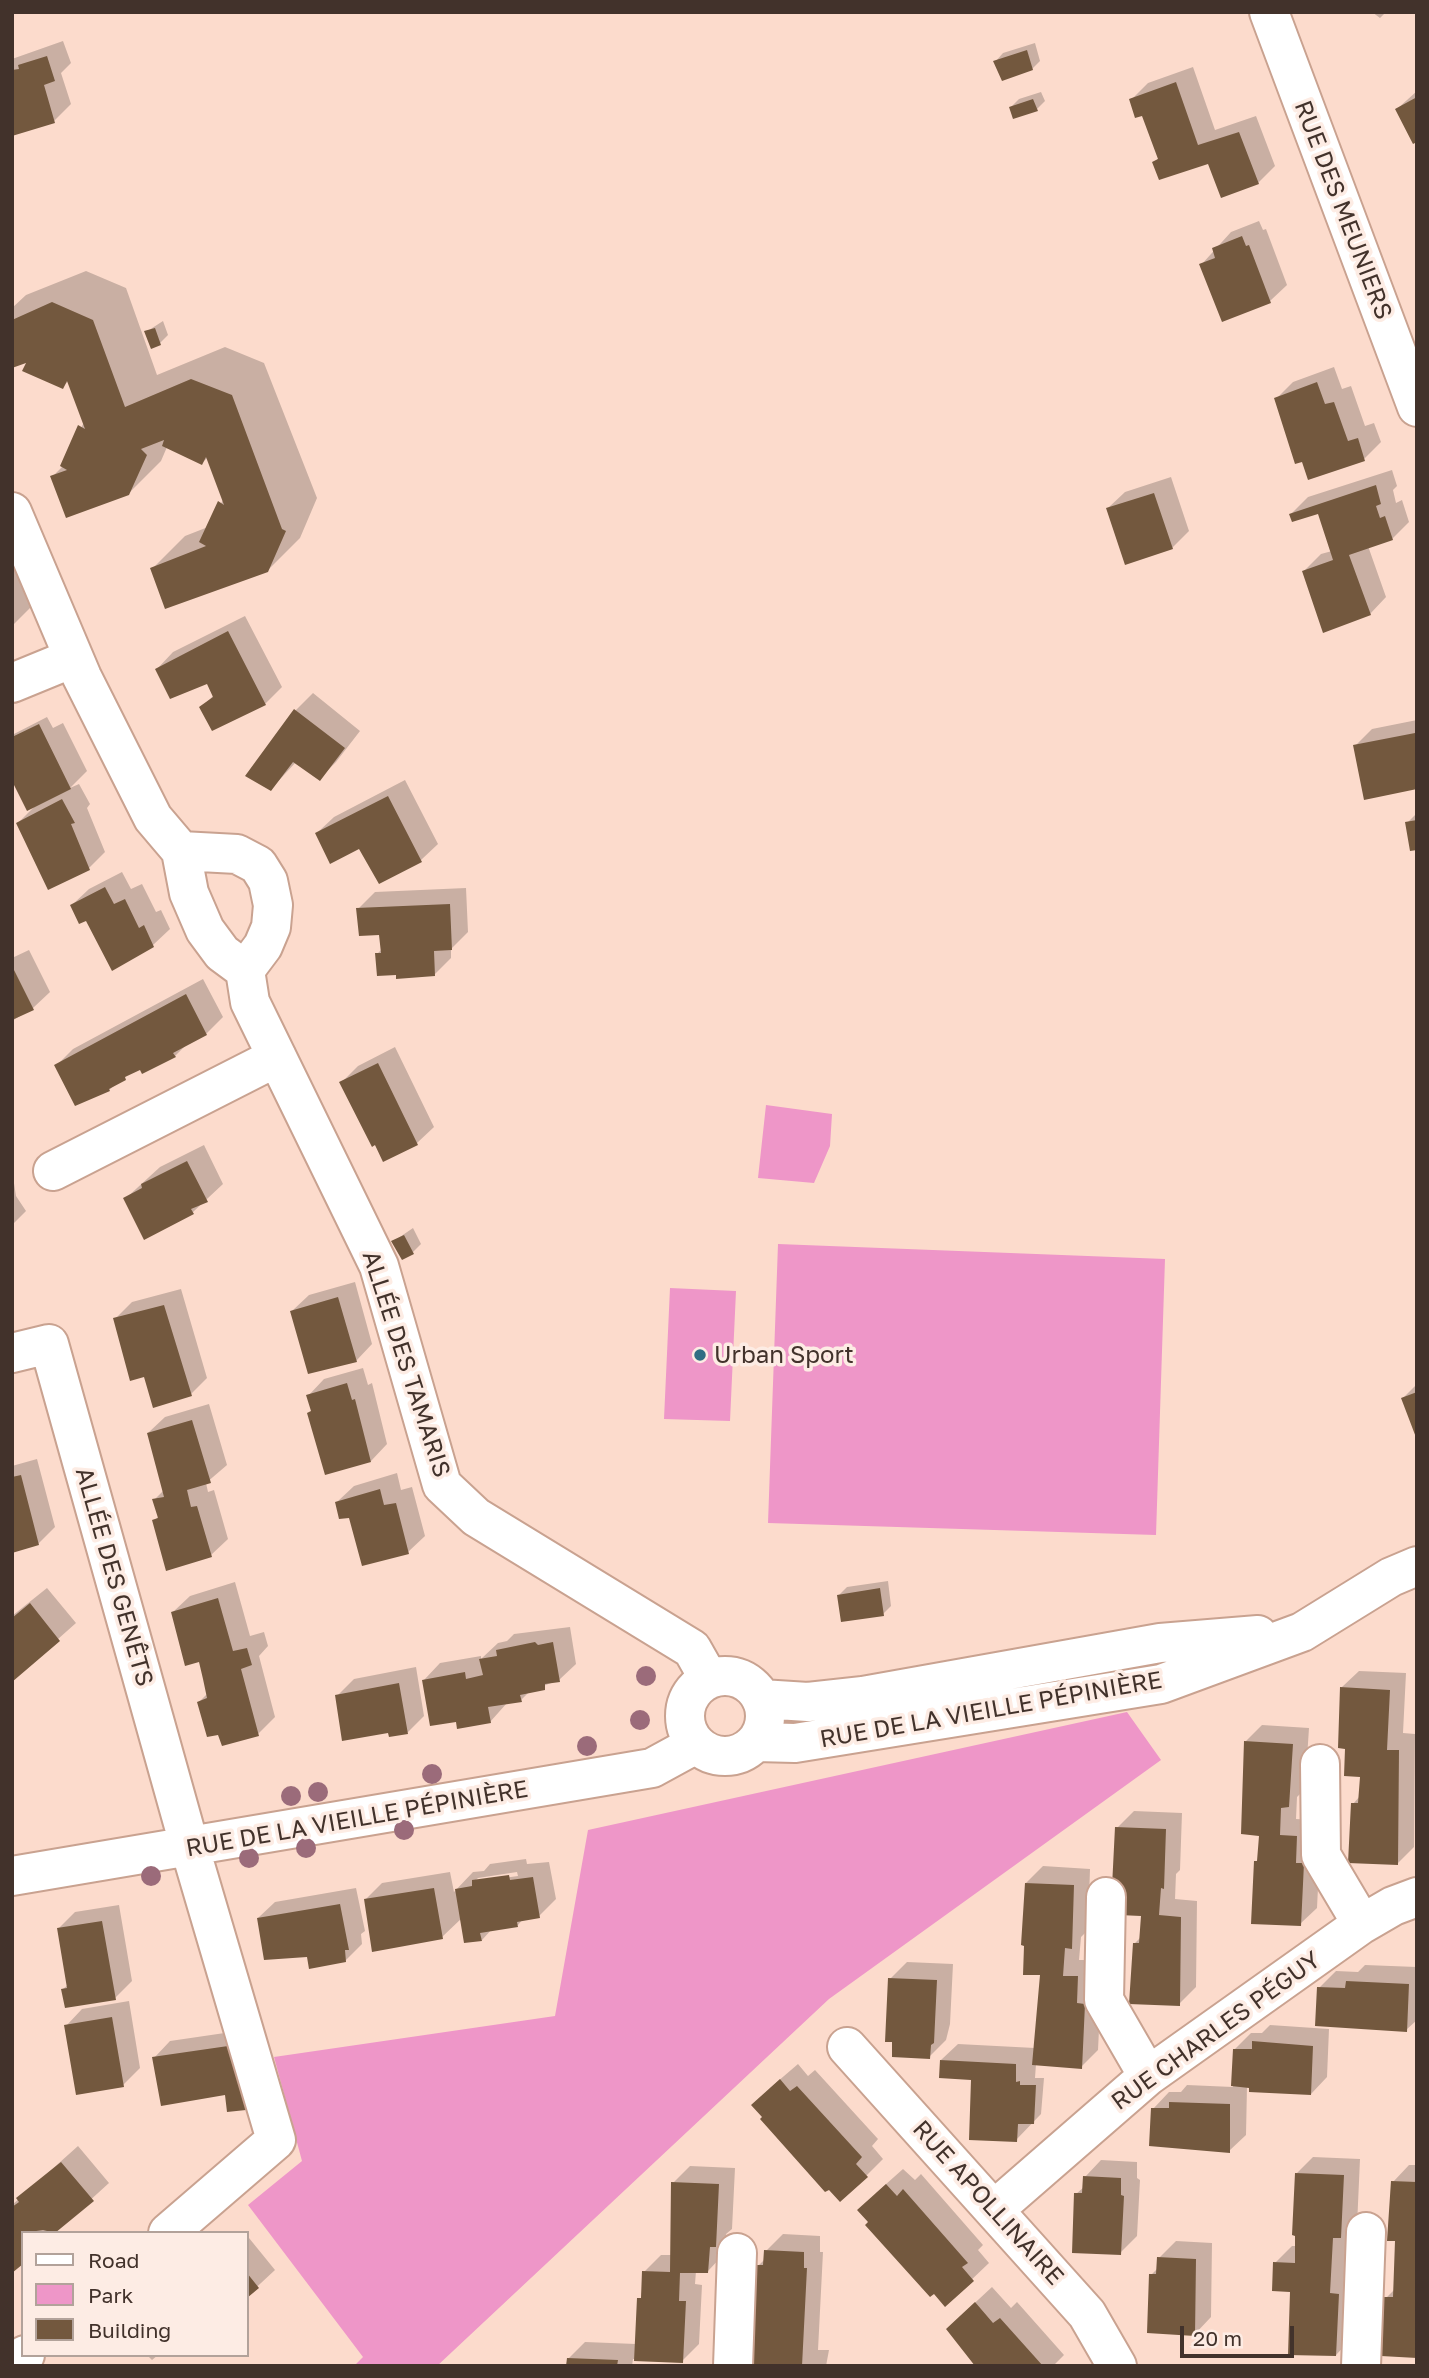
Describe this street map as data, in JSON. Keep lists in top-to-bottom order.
{
  "streets": {
    "street": [
      "RUE DES MEUNIERS",
      "ALLÉE DES TAMARIS",
      "ALLÉE DES GENÊTS",
      "RUE DE LA VIEILLE PÉPINIÈRE",
      "RUE CHARLES PÉGUY",
      "RUE APOLLINAIRE"
    ]
  },
  "crossings": [
    ["ALLÉE DES TAMARIS", "RUE DE LA VIEILLE PÉPINIÈRE"],
    ["ALLÉE DES GENÊTS", "RUE DE LA VIEILLE PÉPINIÈRE"],
    ["RUE CHARLES PÉGUY", "RUE APOLLINAIRE"]
  ],
  "places": ["Urban Sport"],
  "legend": ["Road", "Park", "Building"],
  "scale_bar": "20 m"
}
